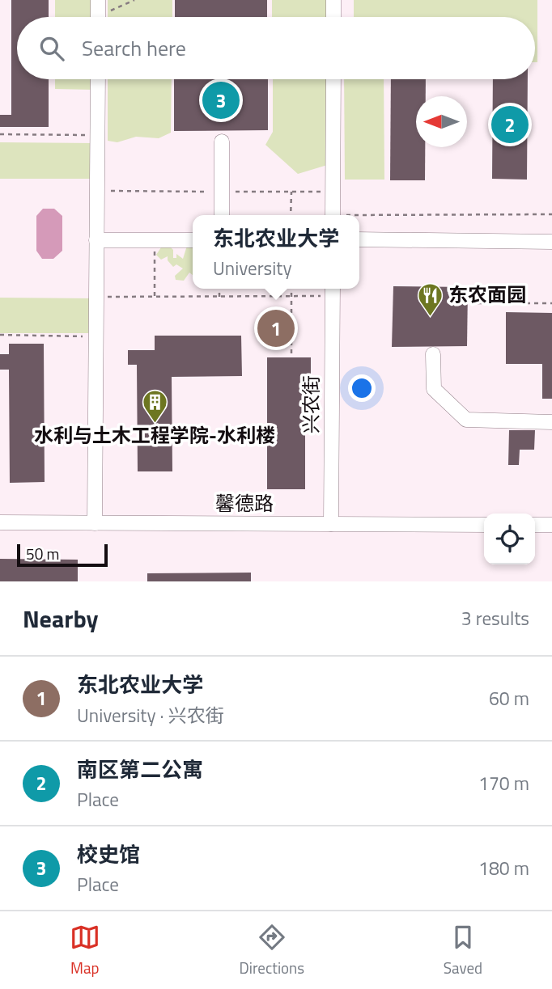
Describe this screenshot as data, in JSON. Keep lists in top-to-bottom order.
{
  "streets": {
    "street": ["兴农街", "馨德路"]
  },
  "crossings": [
    ["兴农街", "馨德路"]
  ],
  "places": {
    "restaurant": ["东农面园"],
    "building": ["水利与土木工程学院-水利楼"]
  },
  "scale_bar": "50 m",
  "north": "left",
  "page": {
    "search": "Search here",
    "pins": ["3", "2", "1"],
    "popup": ["东北农业大学", "University"],
    "scale": "50 m",
    "heading": ["Nearby", "3 results"],
    "list": [
      {
        "mark": "1",
        "name": "东北农业大学",
        "note": "University · 兴农街",
        "value": "60 m"
      },
      {
        "mark": "2",
        "name": "南区第二公寓",
        "note": "Place",
        "value": "170 m"
      },
      {
        "mark": "3",
        "name": "校史馆",
        "note": "Place",
        "value": "180 m"
      }
    ],
    "nav": ["Map", "Directions", "Saved"]
  }
}
